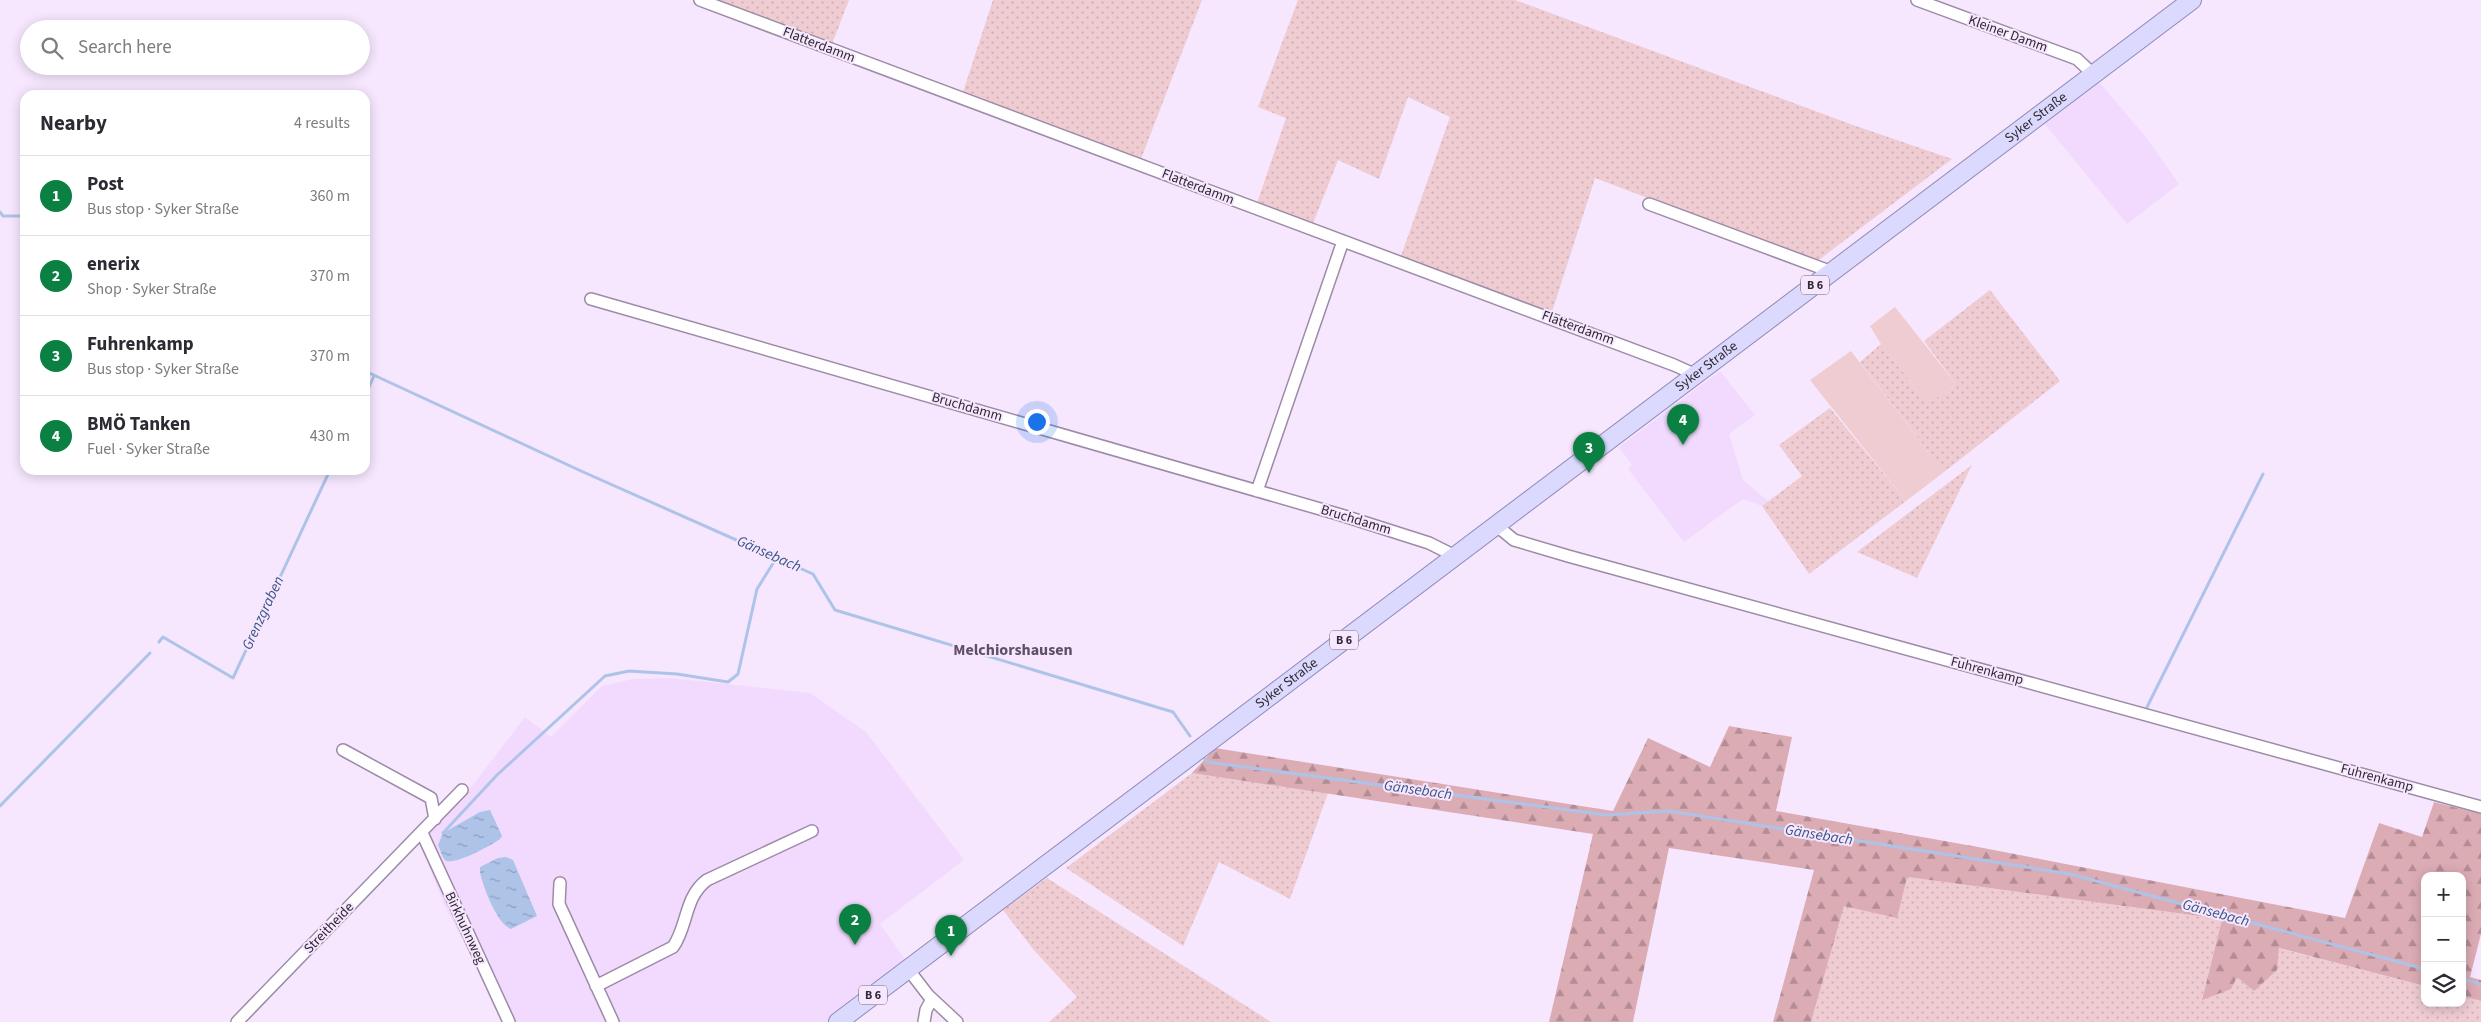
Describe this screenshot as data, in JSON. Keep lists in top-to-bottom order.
{
  "streets": {
    "main road": ["Syker Straße", "B 6"],
    "street": [
      "Kleiner Damm",
      "Flatterdamm",
      "Bruchdamm",
      "Fuhrenkamp",
      "Streitheide",
      "Birkhuhnweg"
    ]
  },
  "crossings": [
    ["Kleiner Damm", "Syker Straße"],
    ["Flatterdamm", "Syker Straße"],
    ["Syker Straße", "Bruchdamm"],
    ["Syker Straße", "Fuhrenkamp"],
    ["Streitheide", "Birkhuhnweg"]
  ],
  "districts": ["Melchiorshausen"],
  "water": ["Gänsebach", "Grenzgraben"],
  "page": {
    "search": "Search here",
    "heading": ["Nearby", "4 results"],
    "list": [
      {
        "mark": "1",
        "name": "Post",
        "note": "Bus stop · Syker Straße",
        "value": "360 m"
      },
      {
        "mark": "2",
        "name": "enerix",
        "note": "Shop · Syker Straße",
        "value": "370 m"
      },
      {
        "mark": "3",
        "name": "Fuhrenkamp",
        "note": "Bus stop · Syker Straße",
        "value": "370 m"
      },
      {
        "mark": "4",
        "name": "BMÖ Tanken",
        "note": "Fuel · Syker Straße",
        "value": "430 m"
      }
    ],
    "pins": [
      "4",
      "3",
      "2",
      "1"
    ],
    "map_buttons": ["+", "−"]
  }
}
